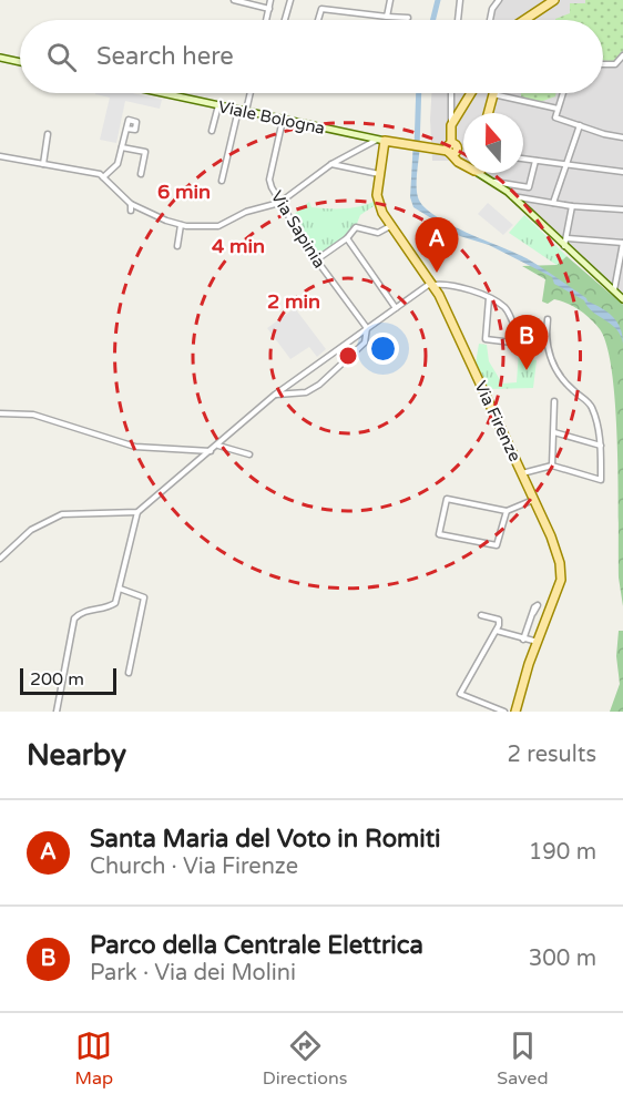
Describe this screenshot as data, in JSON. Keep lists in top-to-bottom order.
{
  "streets": {
    "main road": ["Viale Bologna", "Via Firenze"],
    "street": ["Via Sapinia"]
  },
  "crossings": [
    ["Viale Bologna", "Via Sapinia"],
    ["Viale Bologna", "Via Firenze"]
  ],
  "scale_bar": "200 m",
  "north": "top",
  "page": {
    "search": "Search here",
    "pins": ["A", "B"],
    "scale": "200 m",
    "heading": ["Nearby", "2 results"],
    "list": [
      {
        "mark": "A",
        "name": "Santa Maria del Voto in Romiti",
        "note": "Church · Via Firenze",
        "value": "190 m"
      },
      {
        "mark": "B",
        "name": "Parco della Centrale Elettrica",
        "note": "Park · Via dei Molini",
        "value": "300 m"
      }
    ],
    "nav": ["Map", "Directions", "Saved"]
  },
  "rings": ["6 min", "4 min", "2 min"]
}
